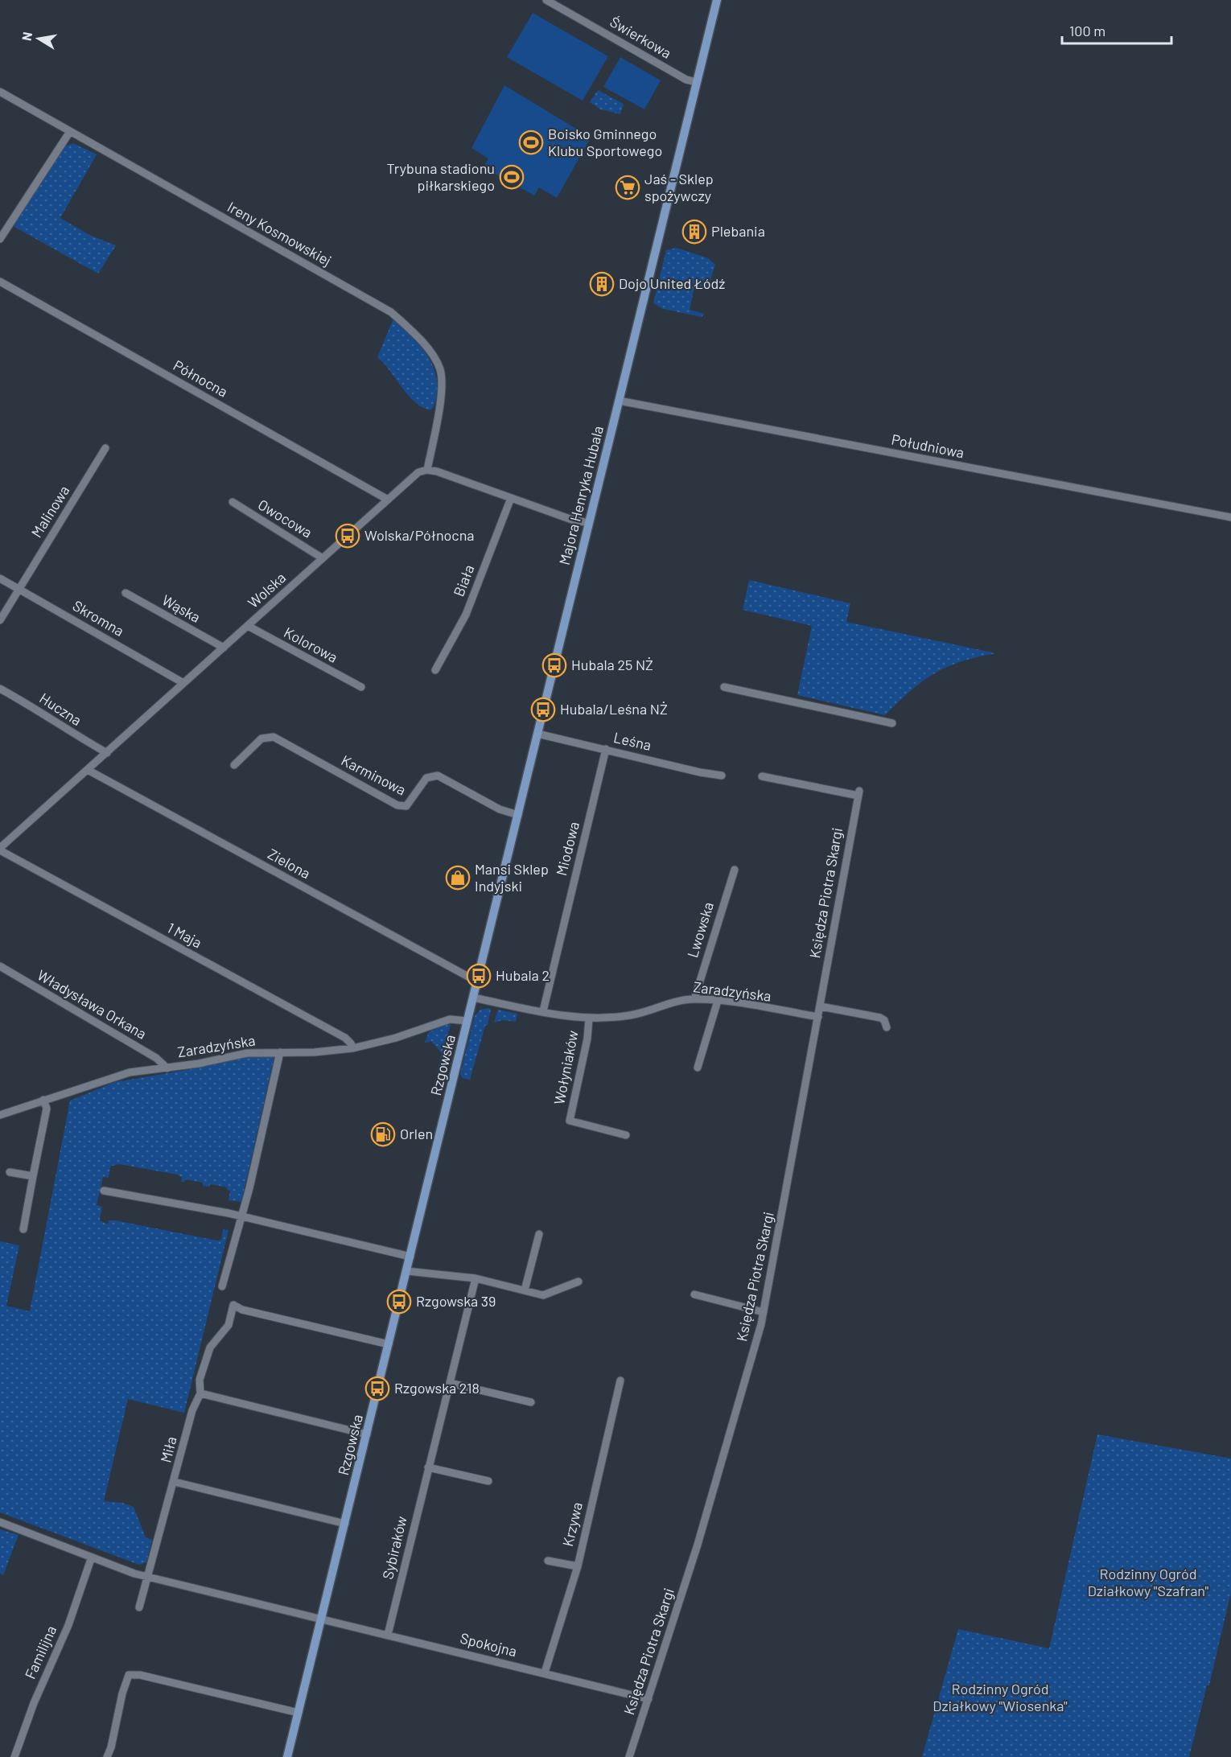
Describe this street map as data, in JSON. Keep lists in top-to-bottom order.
{
  "streets": {
    "main road": ["Majora Henryka Hubala", "Rzgowska"],
    "street": [
      "Świerkowa",
      "Ireny Kosmowskiej",
      "Północna",
      "Południowa",
      "Malinowa",
      "Owocowa",
      "Biała",
      "Wolska",
      "Wąska",
      "Skromna",
      "Kolorowa",
      "Huczna",
      "Leśna",
      "Karminowa",
      "Miodowa",
      "Zielona",
      "Księdza Piotra Skargi",
      "Lwowska",
      "1 Maja",
      "Zaradzyńska",
      "Władysława Orkana",
      "Wołyniaków",
      "Miła",
      "Krzywa",
      "Sybiraków",
      "Spokojna",
      "Familijna"
    ]
  },
  "crossings": [
    ["Świerkowa", "Majora Henryka Hubala"],
    ["Ireny Kosmowskiej", "Wolska"],
    ["Północna", "Wolska"],
    ["Południowa", "Majora Henryka Hubala"],
    ["Majora Henryka Hubala", "Leśna"],
    ["Majora Henryka Hubala", "Karminowa"],
    ["Majora Henryka Hubala", "Zielona"],
    ["Majora Henryka Hubala", "Zaradzyńska"],
    ["Majora Henryka Hubala", "Rzgowska"],
    ["Malinowa", "Skromna"],
    ["Owocowa", "Wolska"],
    ["Wolska", "Wąska"],
    ["Wolska", "Skromna"],
    ["Wolska", "Kolorowa"],
    ["Wolska", "Huczna"],
    ["Wolska", "Zielona"],
    ["Wolska", "1 Maja"],
    ["Leśna", "Miodowa"],
    ["Miodowa", "Zaradzyńska"],
    ["Księdza Piotra Skargi", "Zaradzyńska"],
    ["Księdza Piotra Skargi", "Spokojna"],
    ["Lwowska", "Zaradzyńska"],
    ["1 Maja", "Zaradzyńska"],
    ["Zaradzyńska", "Władysława Orkana"],
    ["Zaradzyńska", "Rzgowska"],
    ["Zaradzyńska", "Wołyniaków"],
    ["Rzgowska", "Miła"],
    ["Rzgowska", "Spokojna"],
    ["Miła", "Spokojna"],
    ["Krzywa", "Spokojna"],
    ["Sybiraków", "Spokojna"],
    ["Spokojna", "Familijna"]
  ],
  "parks": ["Rodzinny Ogród Działkowy \"Szafran\"", "Rodzinny Ogród Działkowy \"Wiosenka\""],
  "places": {
    "sports": ["Boisko Gminnego Klubu Sportowego", "Trybuna stadionu piłkarskiego"],
    "supermarket": ["Jaś - Sklep spożywczy"],
    "building": ["Plebania", "Dojo United Łódź"],
    "bus stop": [
      "Wolska/Północna",
      "Hubala 25 NŻ",
      "Hubala/Leśna NŻ",
      "Hubala 2",
      "Rzgowska 39",
      "Rzgowska 218"
    ],
    "shop": ["Mansi Sklep Indyjski"],
    "fuel station": ["Orlen"]
  },
  "scale_bar": "100 m",
  "north": "left"
}
